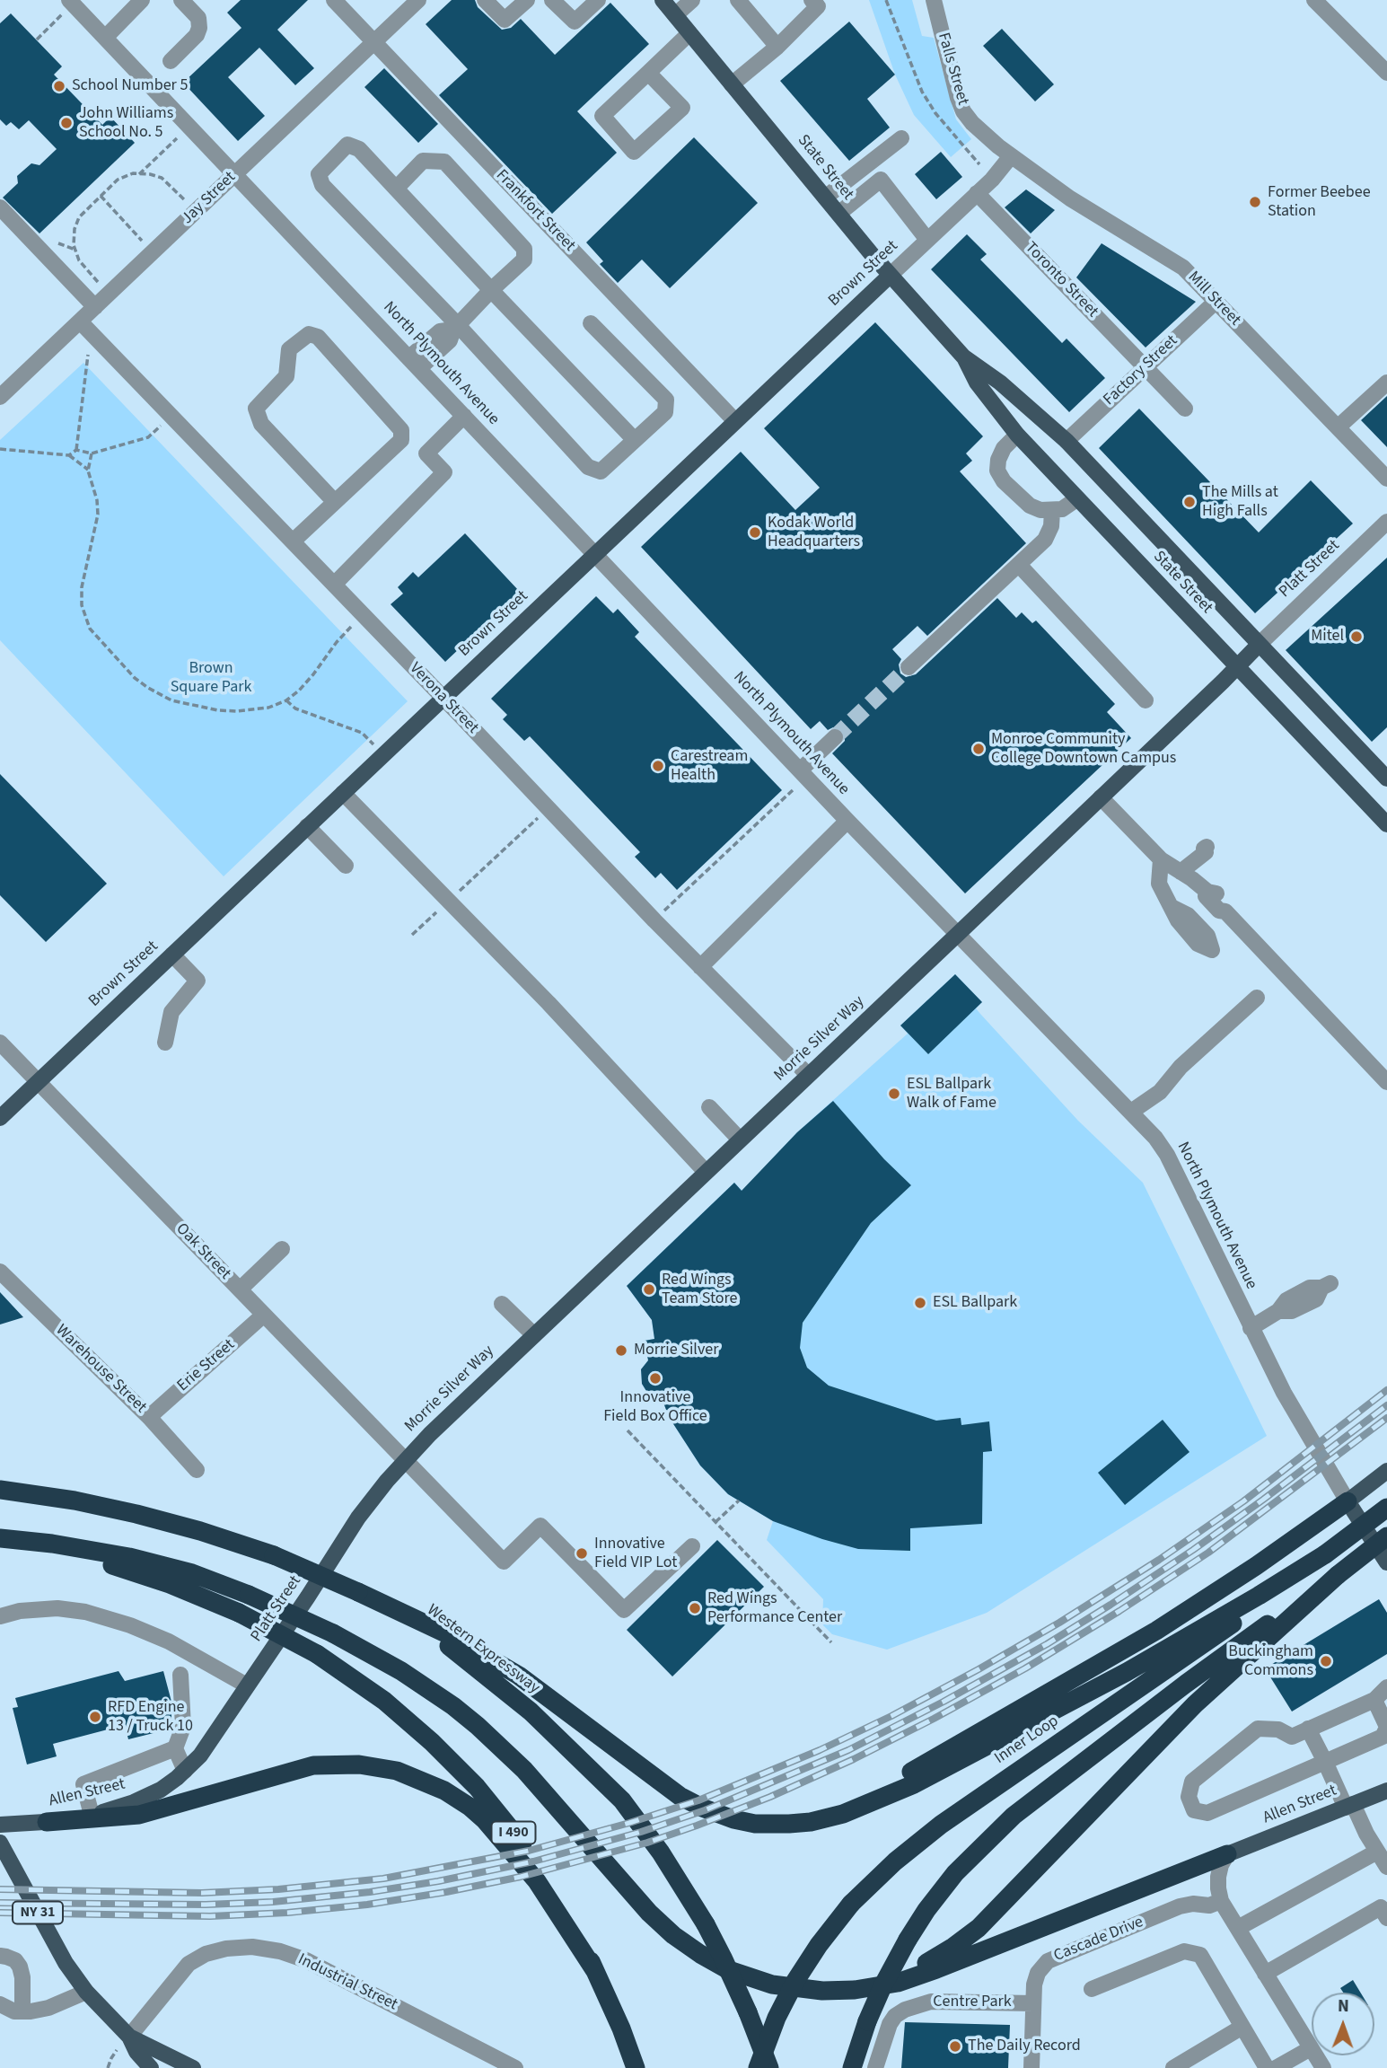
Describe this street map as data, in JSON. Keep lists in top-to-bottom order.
{
  "streets": {
    "highway": ["Western Expressway", "Inner Loop", "I 490"],
    "main road": [
      "State Street",
      "Brown Street",
      "North Plymouth Avenue",
      "Platt Street",
      "Morrie Silver Way",
      "Allen Street",
      "NY 31"
    ],
    "street": [
      "Falls Street",
      "Jay Street",
      "Frankfort Street",
      "Toronto Street",
      "Mill Street",
      "Factory Street",
      "Verona Street",
      "Oak Street",
      "Erie Street",
      "Warehouse Street",
      "Cascade Drive",
      "Industrial Street",
      "Centre Park"
    ]
  },
  "crossings": [
    ["Falls Street", "Brown Street"],
    ["Falls Street", "Mill Street"],
    ["State Street", "Brown Street"],
    ["State Street", "Factory Street"],
    ["State Street", "Platt Street"],
    ["State Street", "Morrie Silver Way"],
    ["Jay Street", "Frankfort Street"],
    ["Jay Street", "North Plymouth Avenue"],
    ["Jay Street", "Verona Street"],
    ["Frankfort Street", "Brown Street"],
    ["Brown Street", "Toronto Street"],
    ["Brown Street", "Mill Street"],
    ["Brown Street", "North Plymouth Avenue"],
    ["Brown Street", "Verona Street"],
    ["Brown Street", "Oak Street"],
    ["Toronto Street", "Factory Street"],
    ["Mill Street", "Factory Street"],
    ["North Plymouth Avenue", "Morrie Silver Way"],
    ["Platt Street", "Morrie Silver Way"],
    ["Platt Street", "Oak Street"],
    ["Platt Street", "Allen Street"],
    ["Verona Street", "Morrie Silver Way"],
    ["Morrie Silver Way", "Oak Street"],
    ["Oak Street", "Erie Street"],
    ["Erie Street", "Warehouse Street"],
    ["NY 31", "Industrial Street"],
    ["Cascade Drive", "Centre Park"]
  ],
  "parks": ["Brown Square Park"],
  "places": [
    "School Number 5",
    "John Williams School No. 5",
    "Former Beebee Station",
    "The Mills at High Falls",
    "Kodak World Headquarters",
    "Mitel",
    "Monroe Community College Downtown Campus",
    "Carestream Health",
    "ESL Ballpark Walk of Fame",
    "Red Wings Team Store",
    "ESL Ballpark",
    "Morrie Silver",
    "Innovative Field Box Office",
    "Innovative Field VIP Lot",
    "Red Wings Performance Center",
    "Buckingham Commons",
    "RFD Engine 13 / Truck 10",
    "The Daily Record"
  ],
  "north": "top"
}
